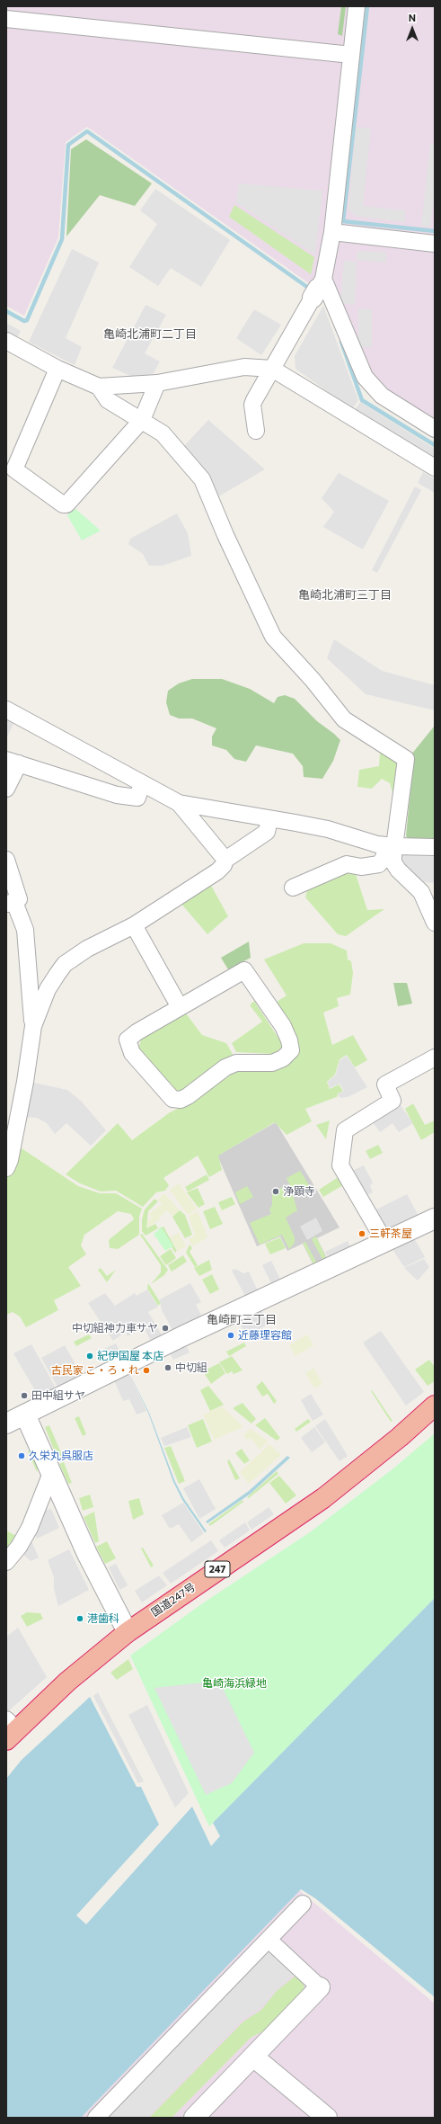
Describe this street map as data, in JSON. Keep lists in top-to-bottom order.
{
  "streets": {
    "highway": ["247", "国道247号"]
  },
  "districts": ["亀崎北浦町二丁目", "亀崎北浦町三丁目", "亀崎町三丁目"],
  "parks": ["亀崎海浜緑地"],
  "places": [
    "浄顕寺",
    "三軒茶屋",
    "中切組神力車サヤ",
    "近藤理容館",
    "紀伊国屋 本店",
    "中切組",
    "古民家 こ・ろ・れ",
    "田中組サヤ",
    "久栄丸呉服店",
    "港歯科"
  ],
  "north": "top"
}
